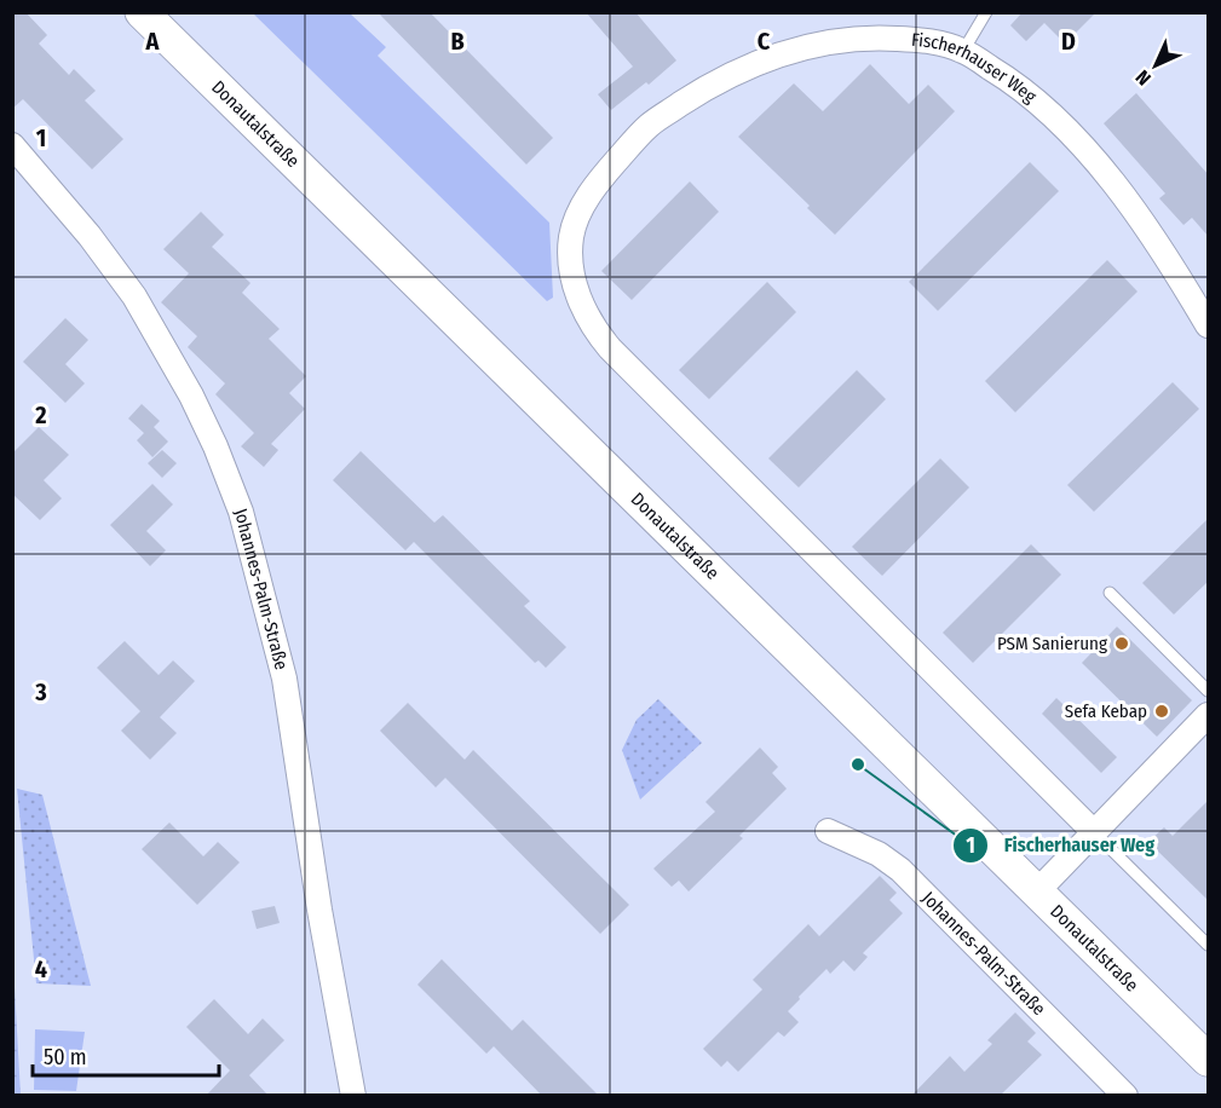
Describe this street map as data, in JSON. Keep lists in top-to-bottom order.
{
  "streets": {
    "main road": ["Donautalstraße"],
    "street": ["Fischerhauser Weg", "Johannes-Palm-Straße"]
  },
  "places": ["PSM Sanierung", "Sefa Kebap", "Fischerhauser Weg"],
  "scale_bar": "50 m",
  "north": "bottom left",
  "grid": {
    "columns": [
      "A",
      "B",
      "C",
      "D"
    ],
    "rows": [
      "1",
      "2",
      "3",
      "4"
    ]
  }
}
